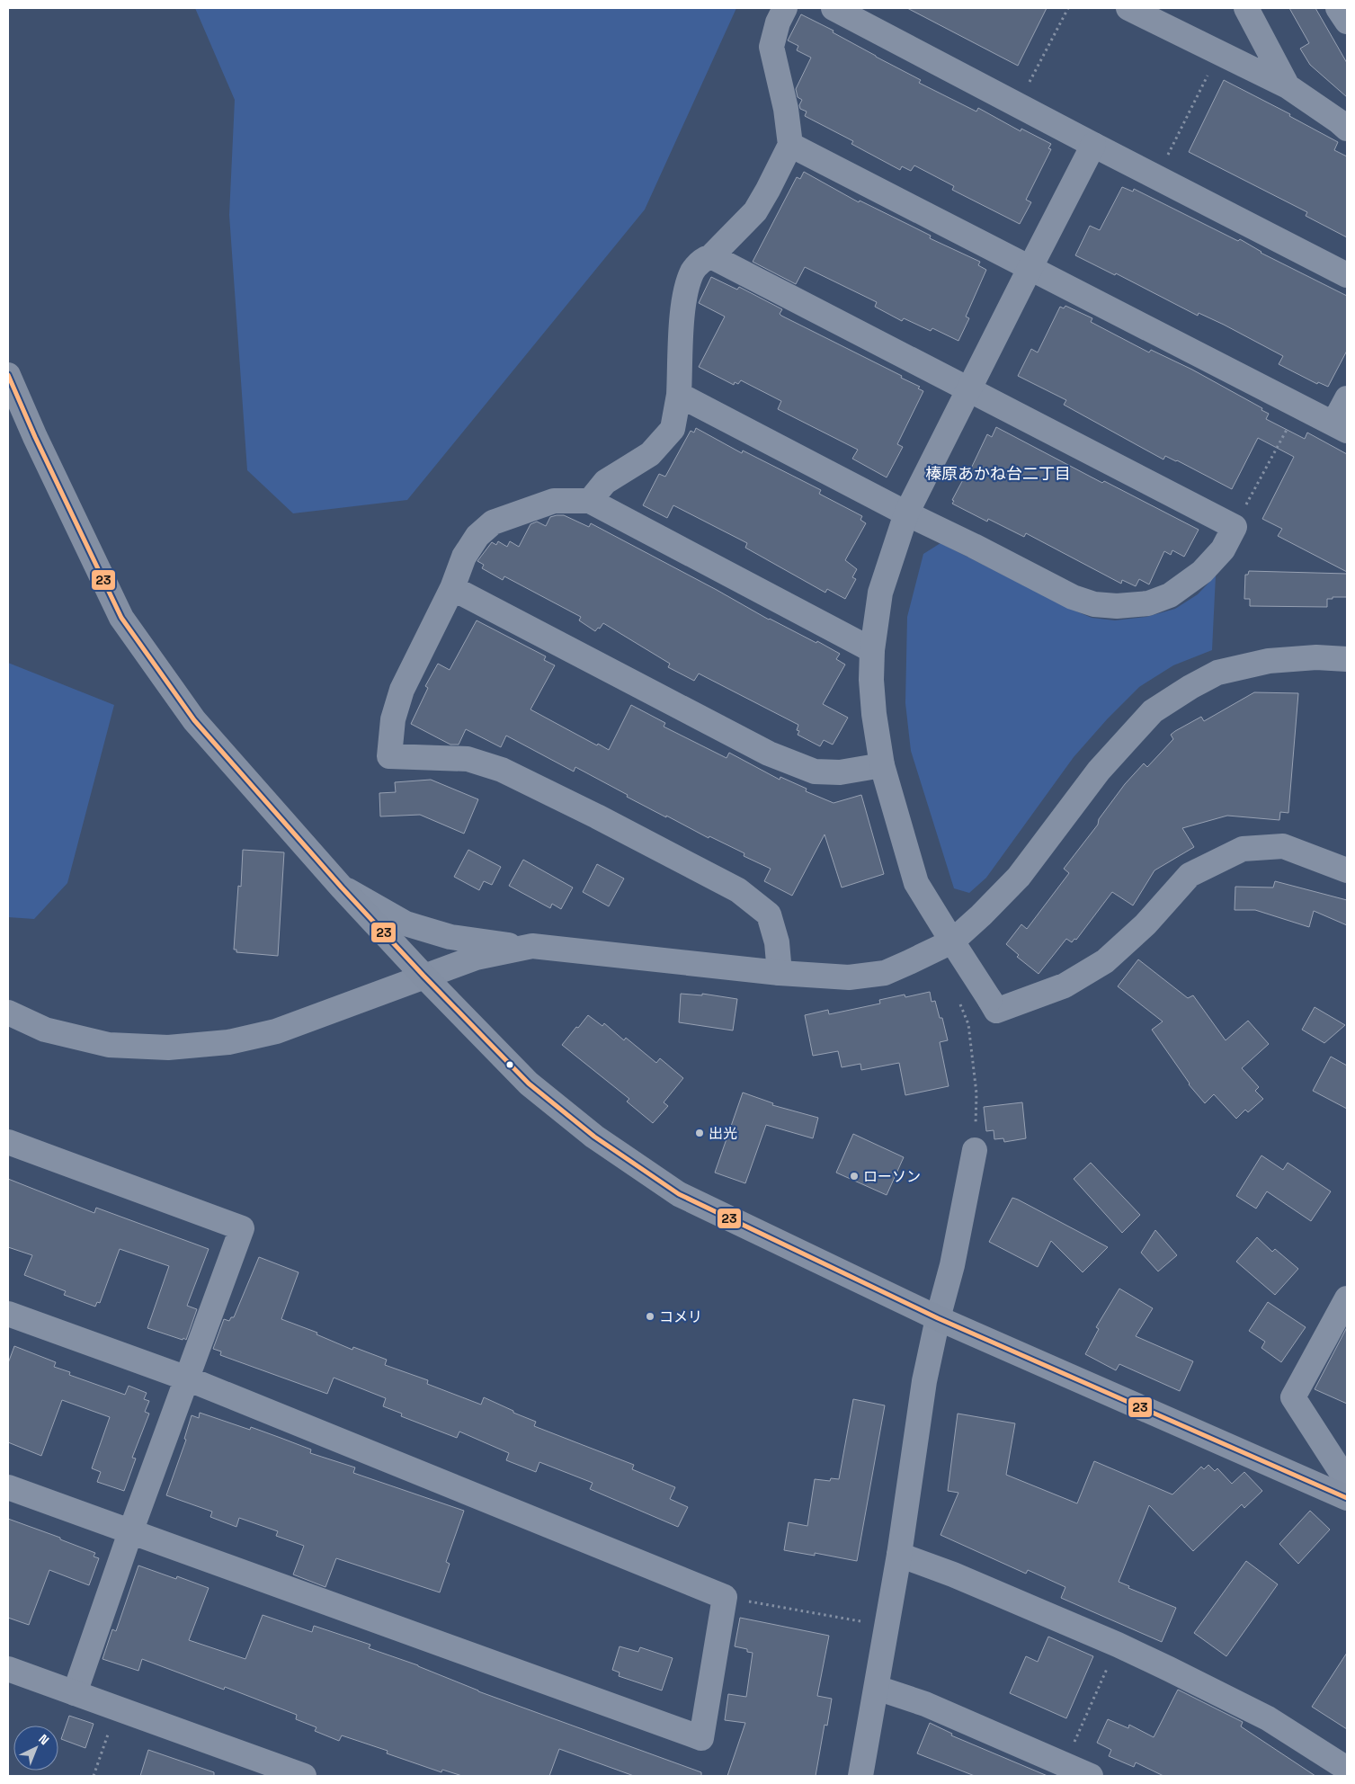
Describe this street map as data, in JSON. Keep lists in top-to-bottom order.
{
  "districts": ["榛原あかね台二丁目"],
  "places": ["出光", "ローソン", "コメリ"],
  "lines": ["transit line 23"],
  "north": "top right"
}
